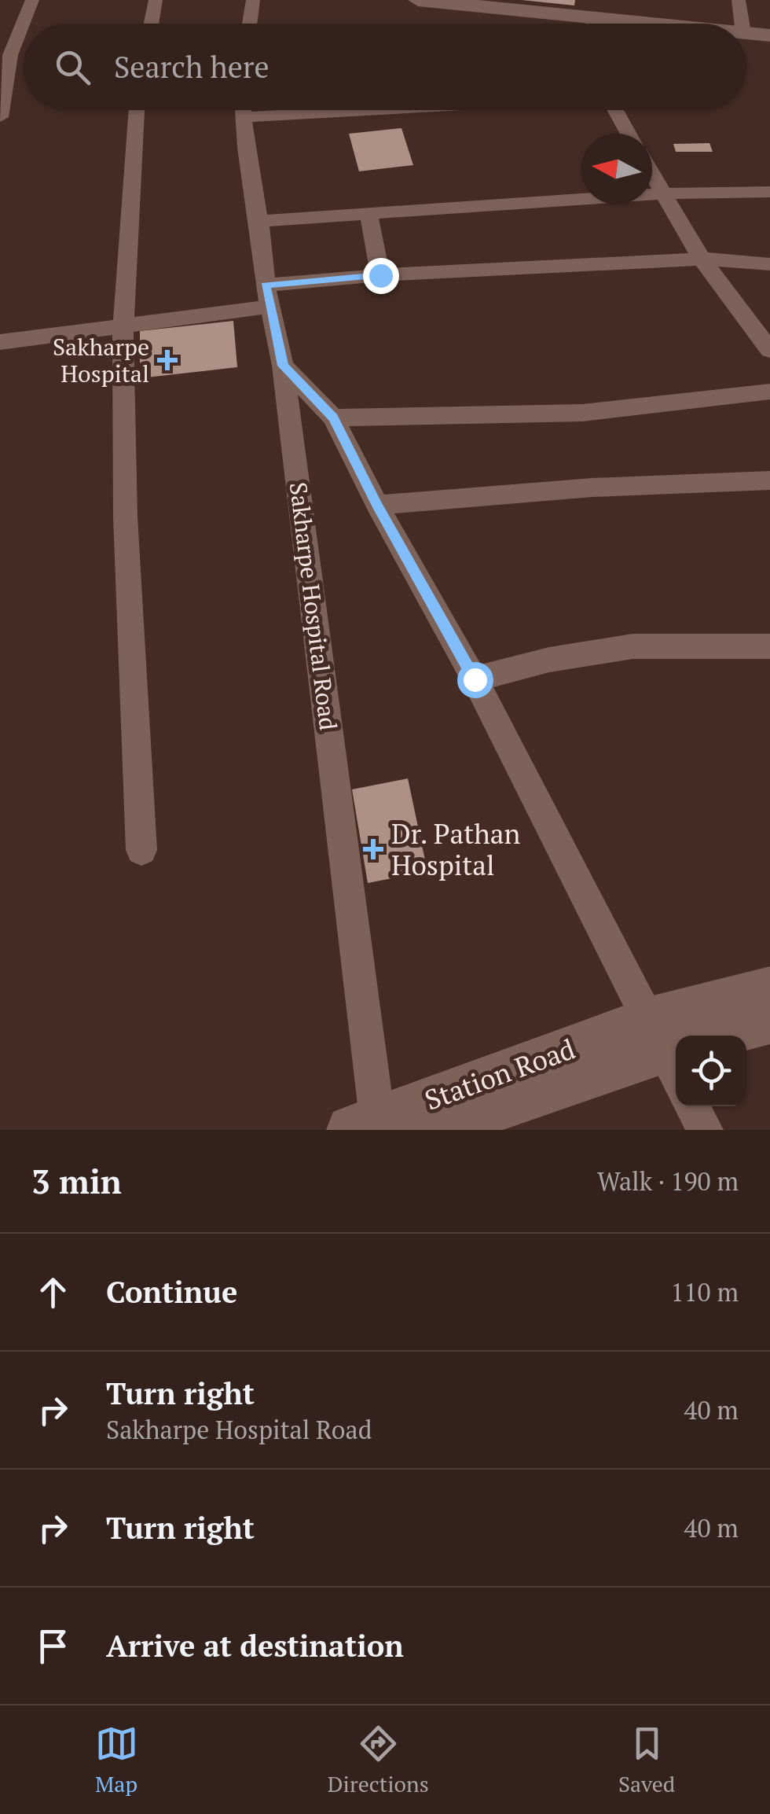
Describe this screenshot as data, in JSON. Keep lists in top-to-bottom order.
{
  "streets": {
    "main road": ["Station Road"],
    "street": ["Sakharpe Hospital Road"]
  },
  "crossings": [
    ["Sakharpe Hospital Road", "Station Road"]
  ],
  "places": {
    "health": ["Sakharpe Hospital", "Dr. Pathan Hospital"]
  },
  "north": "left",
  "page": {
    "search": "Search here",
    "heading": ["3 min", "Walk · 190 m"],
    "list": [
      ["Continue", "110 m"],
      ["Turn right", "Sakharpe Hospital Road", "40 m"],
      ["Turn right", "40 m"],
      "Arrive at destination"
    ],
    "nav": ["Map", "Directions", "Saved"]
  }
}
